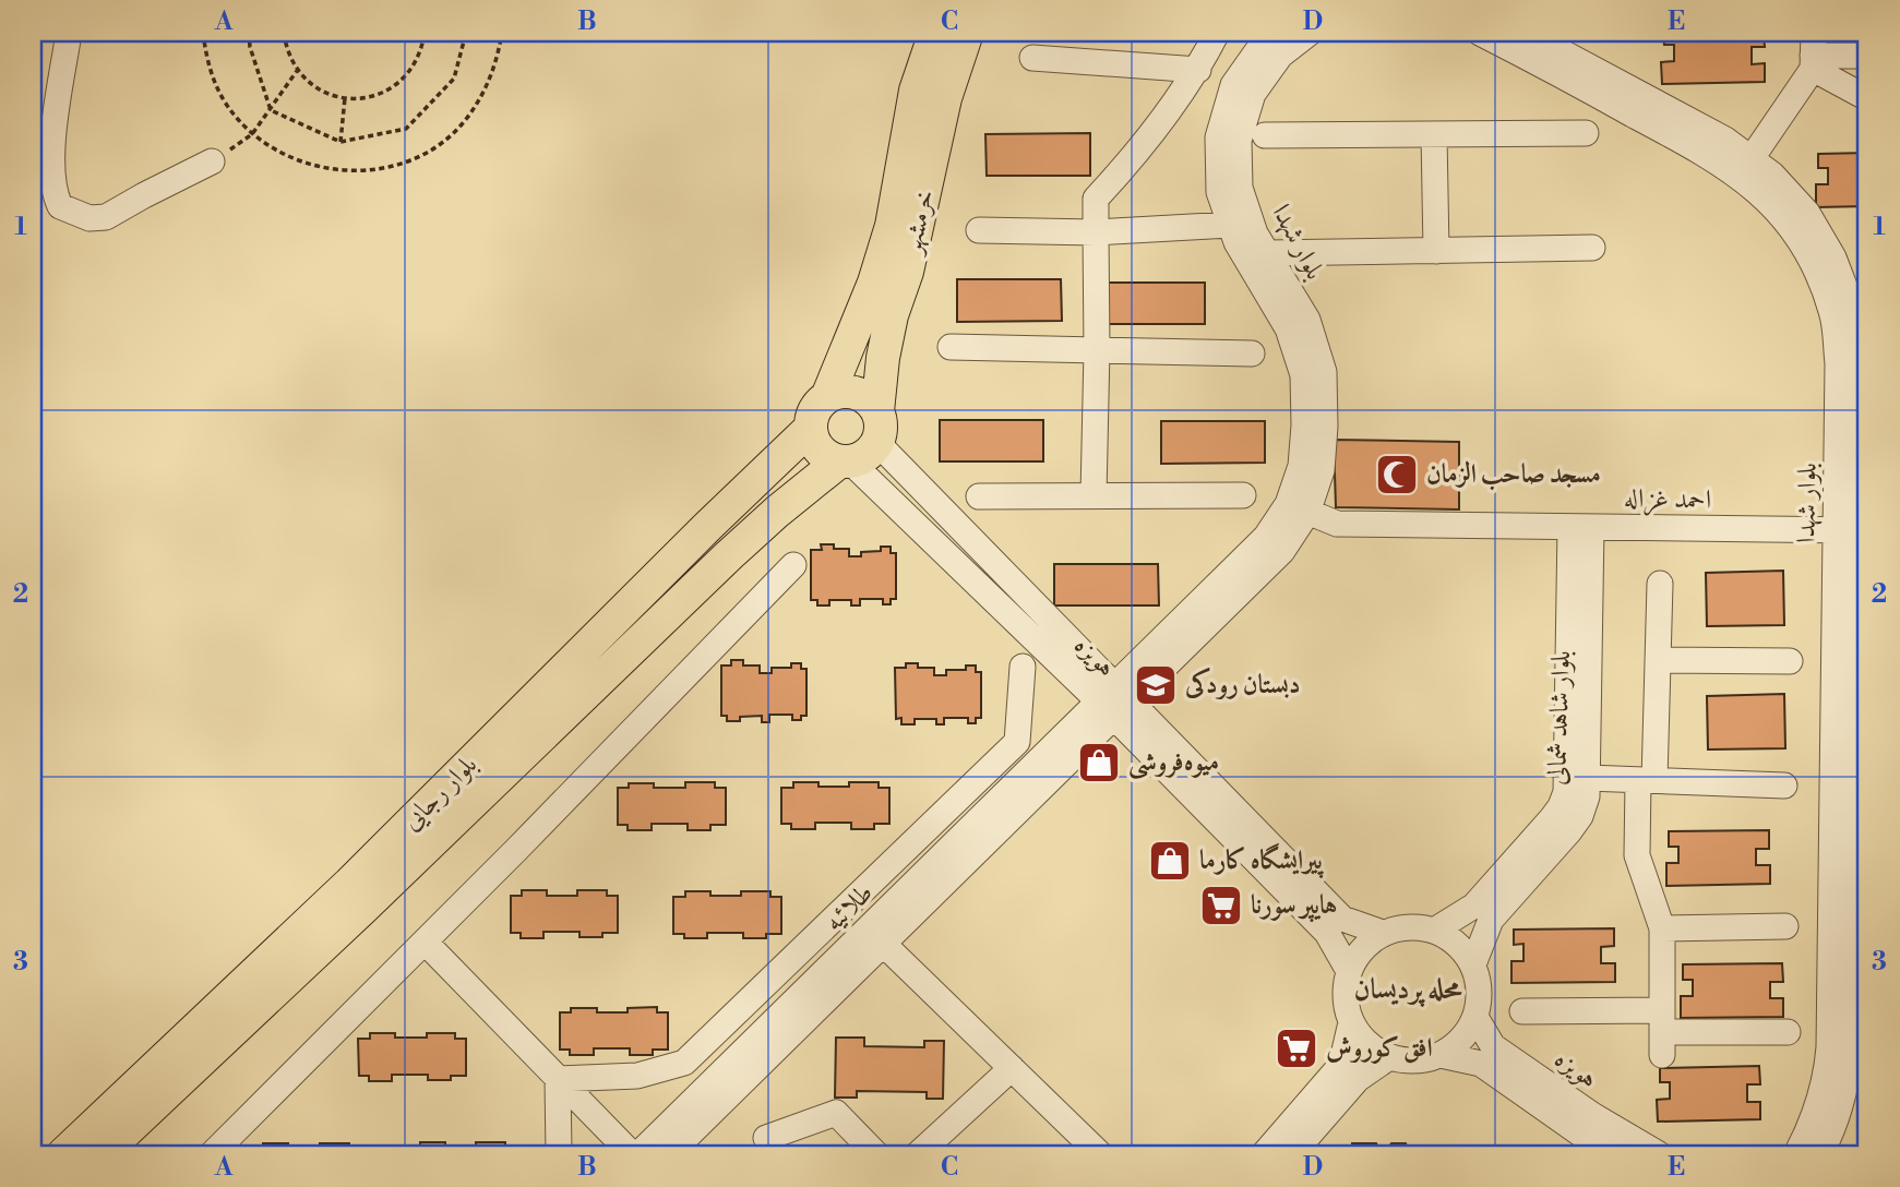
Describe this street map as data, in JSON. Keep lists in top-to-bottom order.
{
  "streets": {
    "main road": ["خرمشهر", "بلوار رجایی"],
    "street": [
      "بلوار شهدا",
      "احمد غزاله",
      "هویزه",
      "بلوار شاهد شمالی",
      "طلائیه"
    ]
  },
  "crossings": [
    ["خرمشهر", "هویزه"],
    ["خرمشهر", "بلوار رجایی"],
    ["بلوار شهدا", "احمد غزاله"],
    ["بلوار شهدا", "هویزه"],
    ["بلوار شهدا", "طلائیه"],
    ["احمد غزاله", "بلوار شاهد شمالی"],
    ["هویزه", "بلوار شاهد شمالی"],
    ["هویزه", "بلوار رجایی"],
    ["هویزه", "طلائیه"]
  ],
  "districts": ["محله پردیسان"],
  "places": {
    "mosque": ["مسجد صاحب الزمان"],
    "school or university": ["دبستان رودکی"],
    "shop": ["میوه‌فروشی", "پیرایشگاه کارما"],
    "supermarket": ["هایپر سورنا", "افق کوروش"]
  },
  "grid": {
    "columns": [
      "A",
      "B",
      "C",
      "D",
      "E"
    ],
    "rows": ["1", "2", "3"]
  }
}
